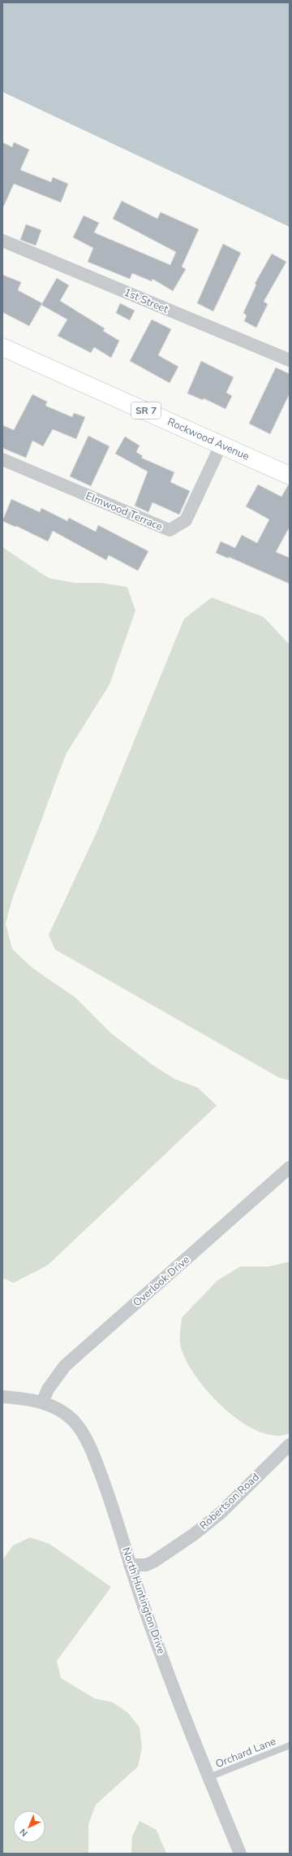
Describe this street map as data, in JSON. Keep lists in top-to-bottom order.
{
  "streets": {
    "main road": ["SR 7", "Rockwood Avenue"],
    "street": [
      "1st Street",
      "Elmwood Terrace",
      "Overlook Drive",
      "Robertson Road",
      "North Huntington Drive"
    ],
    "lane": ["Orchard Lane"]
  },
  "crossings": [
    ["Rockwood Avenue", "Elmwood Terrace"],
    ["Overlook Drive", "North Huntington Drive"],
    ["Robertson Road", "North Huntington Drive"],
    ["North Huntington Drive", "Orchard Lane"]
  ],
  "north": "bottom left"
}
